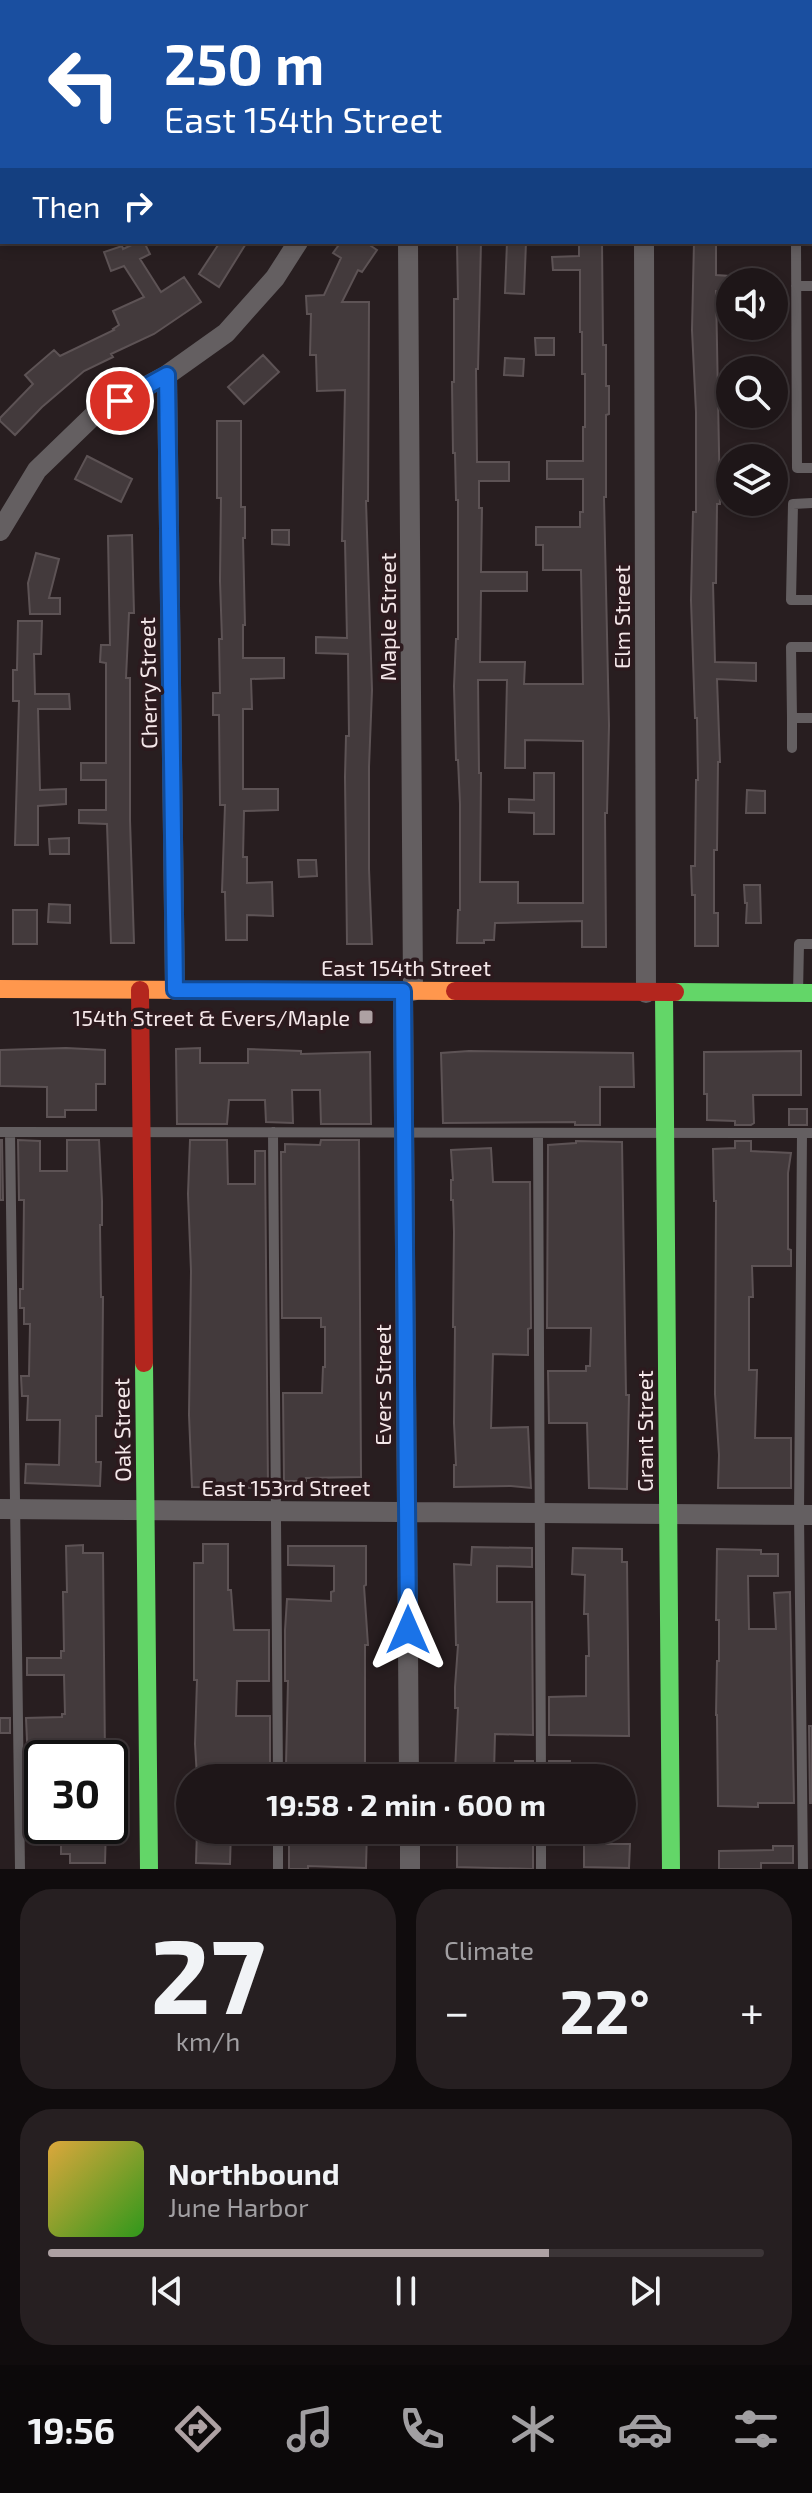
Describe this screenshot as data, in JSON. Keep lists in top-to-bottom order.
{
  "streets": {
    "street": [
      "Maple Street",
      "Elm Street",
      "Cherry Street",
      "East 154th Street",
      "Evers Street",
      "Oak Street",
      "Grant Street",
      "East 153rd Street"
    ]
  },
  "crossings": [
    ["Maple Street", "East 154th Street"],
    ["Maple Street", "Evers Street"],
    ["Elm Street", "East 154th Street"],
    ["Elm Street", "Grant Street"],
    ["Cherry Street", "East 154th Street"],
    ["East 154th Street", "Evers Street"],
    ["East 154th Street", "Oak Street"],
    ["East 154th Street", "Grant Street"],
    ["Evers Street", "East 153rd Street"],
    ["Oak Street", "East 153rd Street"],
    ["Grant Street", "East 153rd Street"]
  ],
  "places": {
    "transit": ["154th Street & Evers/Maple"]
  },
  "page": {
    "turn": ["250 m", "East 154th Street"],
    "then": "Then",
    "limit": "30",
    "trip": "19:58 · 2 min · 600 m",
    "tile": [
      ["27", "km/h"],
      "Climate"
    ],
    "heat": ["−", "22°", "+"],
    "song": ["Northbound", "June Harbor"],
    "tabs": "19:56"
  }
}
